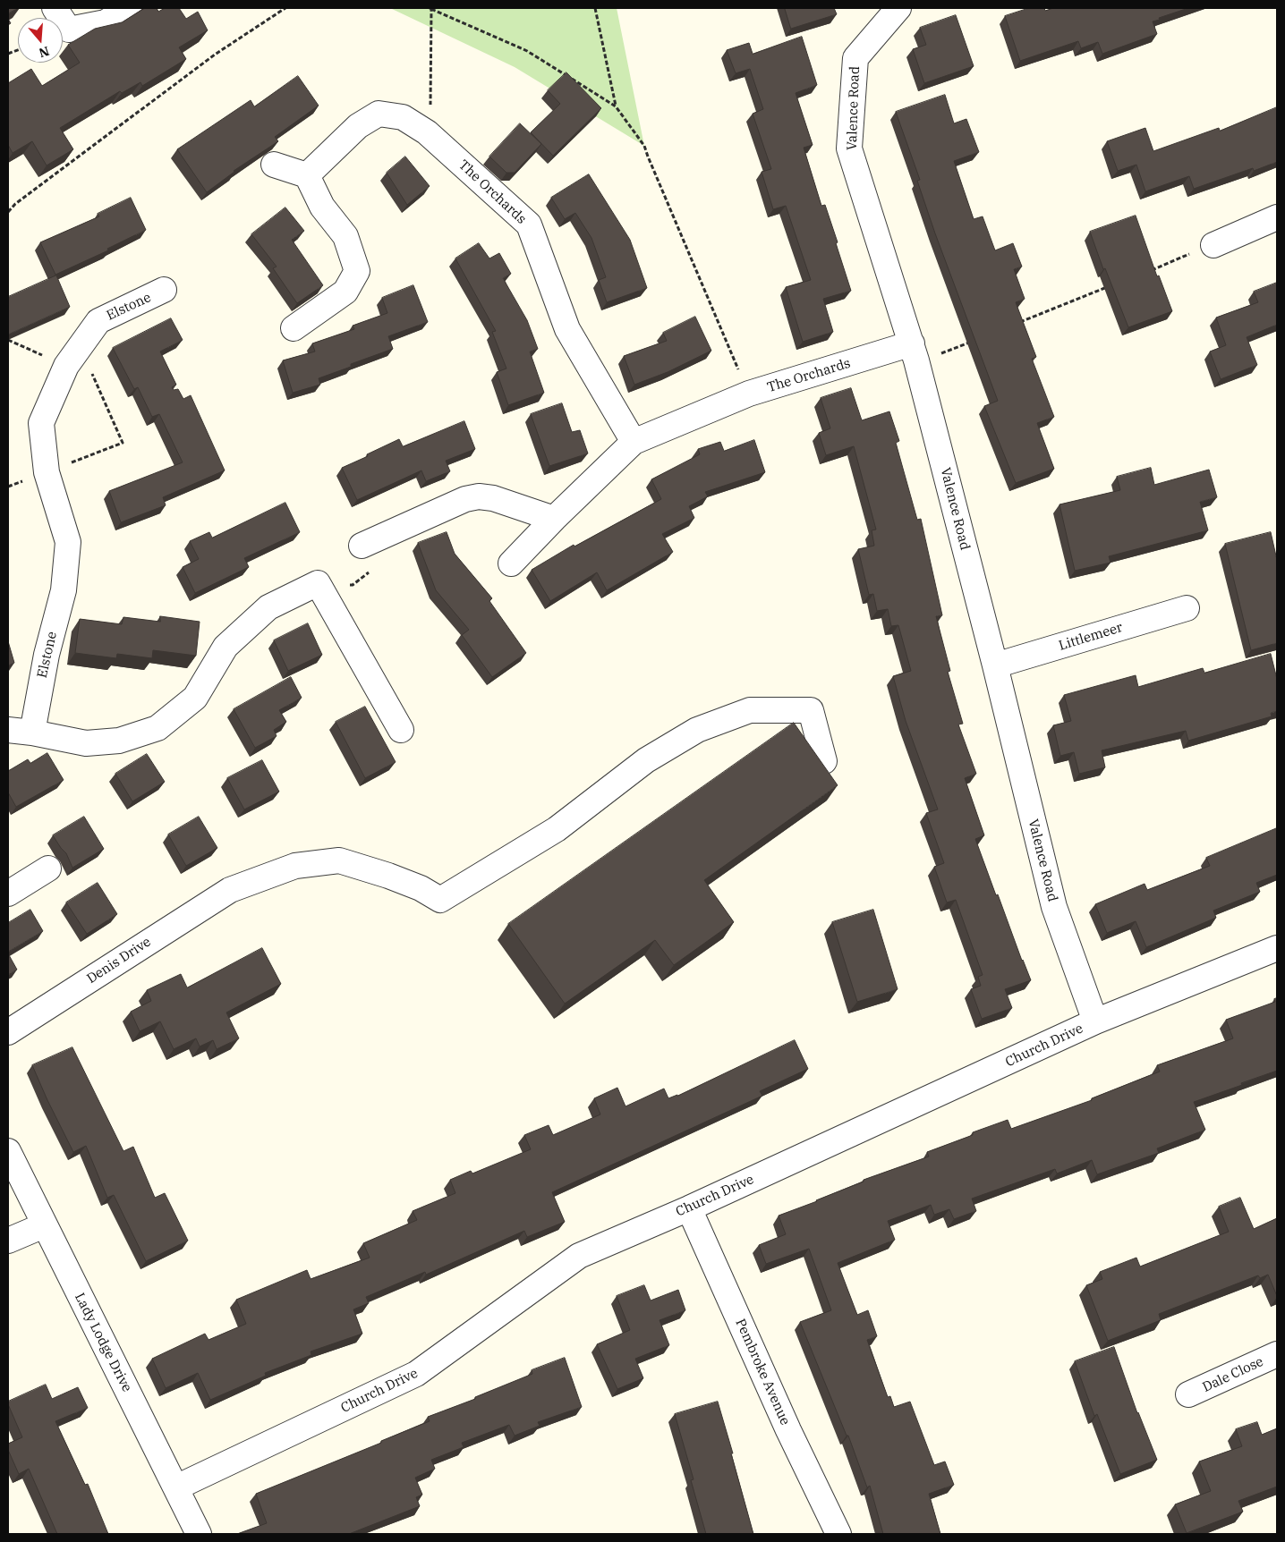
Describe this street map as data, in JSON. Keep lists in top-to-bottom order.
{
  "streets": {
    "street": [
      "Valence Road",
      "The Orchards",
      "Elstone",
      "Littlemeer",
      "Denis Drive",
      "Church Drive",
      "Lady Lodge Drive",
      "Pembroke Avenue",
      "Dale Close"
    ]
  },
  "crossings": [
    ["Valence Road", "The Orchards"],
    ["Valence Road", "Littlemeer"],
    ["Valence Road", "Church Drive"],
    ["Church Drive", "Lady Lodge Drive"],
    ["Church Drive", "Pembroke Avenue"]
  ],
  "north": "bottom"
}
